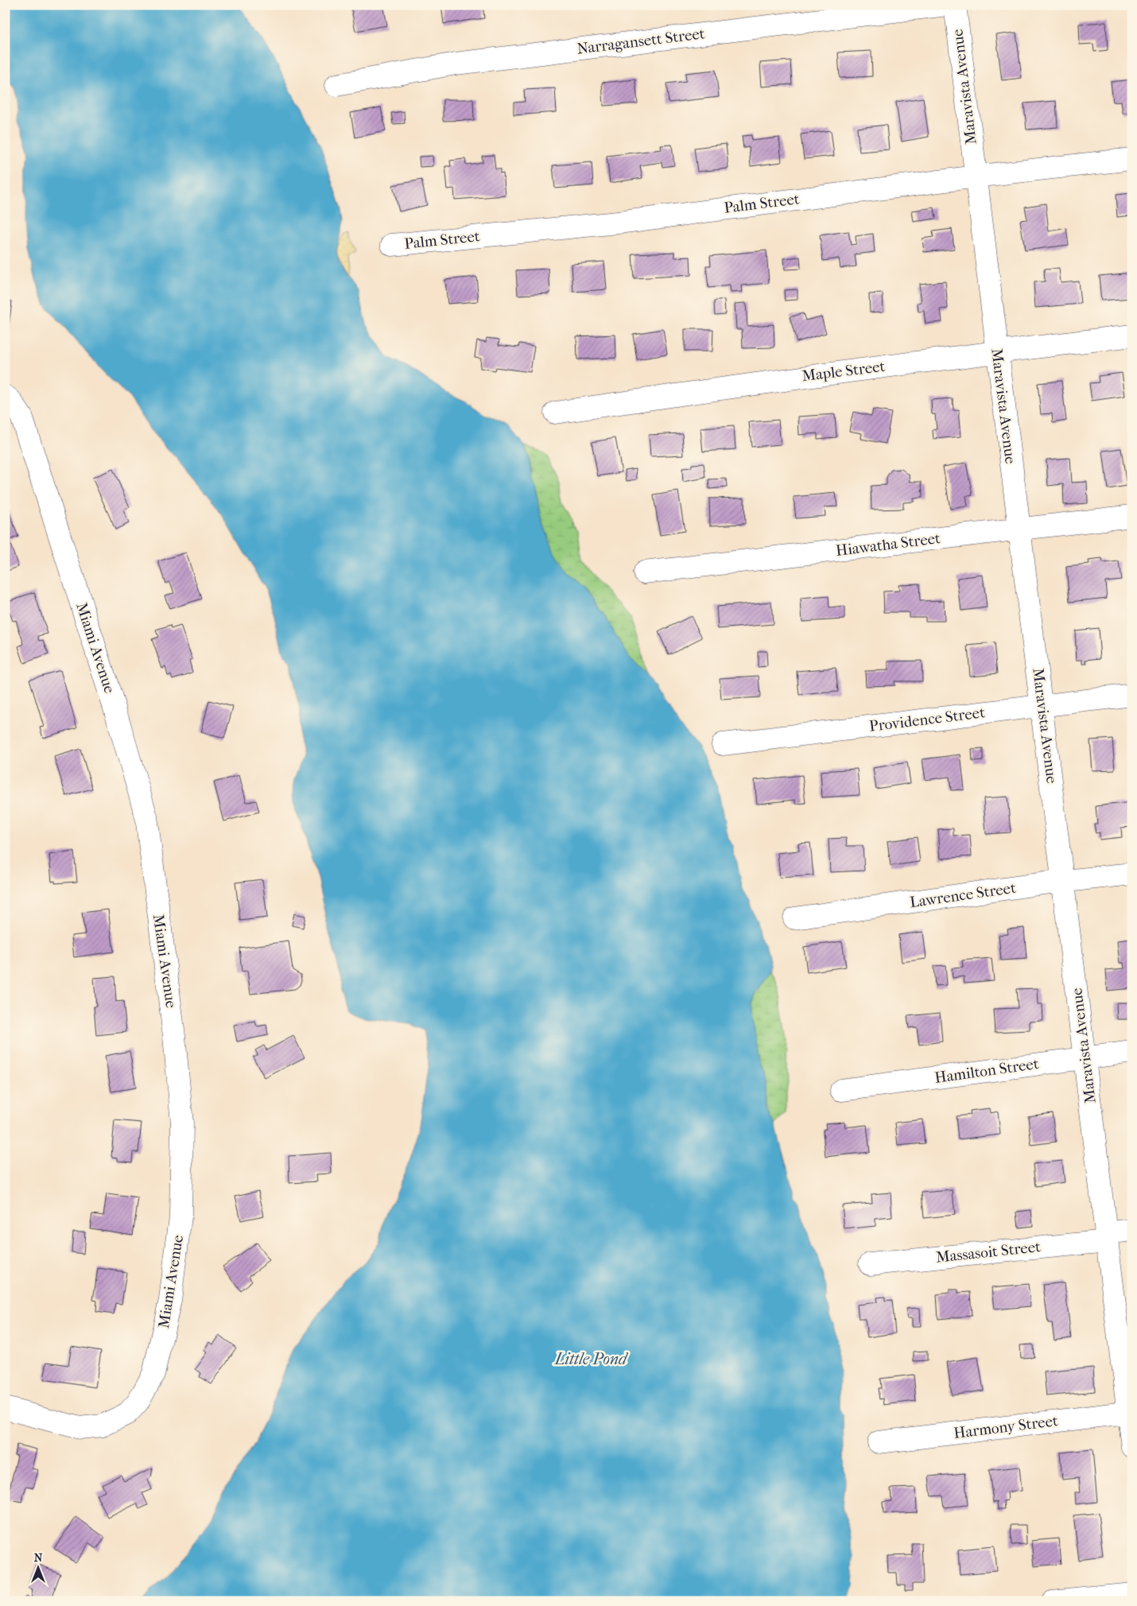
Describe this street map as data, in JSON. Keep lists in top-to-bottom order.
{
  "streets": {
    "street": [
      "Narragansett Street",
      "Maravista Avenue",
      "Palm Street",
      "Maple Street",
      "Hiawatha Street",
      "Miami Avenue",
      "Providence Street",
      "Lawrence Street",
      "Hamilton Street",
      "Massasoit Street",
      "Harmony Street"
    ]
  },
  "crossings": [
    ["Maravista Avenue", "Palm Street"],
    ["Maravista Avenue", "Maple Street"],
    ["Maravista Avenue", "Hiawatha Street"],
    ["Maravista Avenue", "Providence Street"],
    ["Maravista Avenue", "Lawrence Street"],
    ["Maravista Avenue", "Hamilton Street"],
    ["Maravista Avenue", "Massasoit Street"],
    ["Maravista Avenue", "Harmony Street"]
  ],
  "water": ["Little Pond"],
  "north": "top"
}
